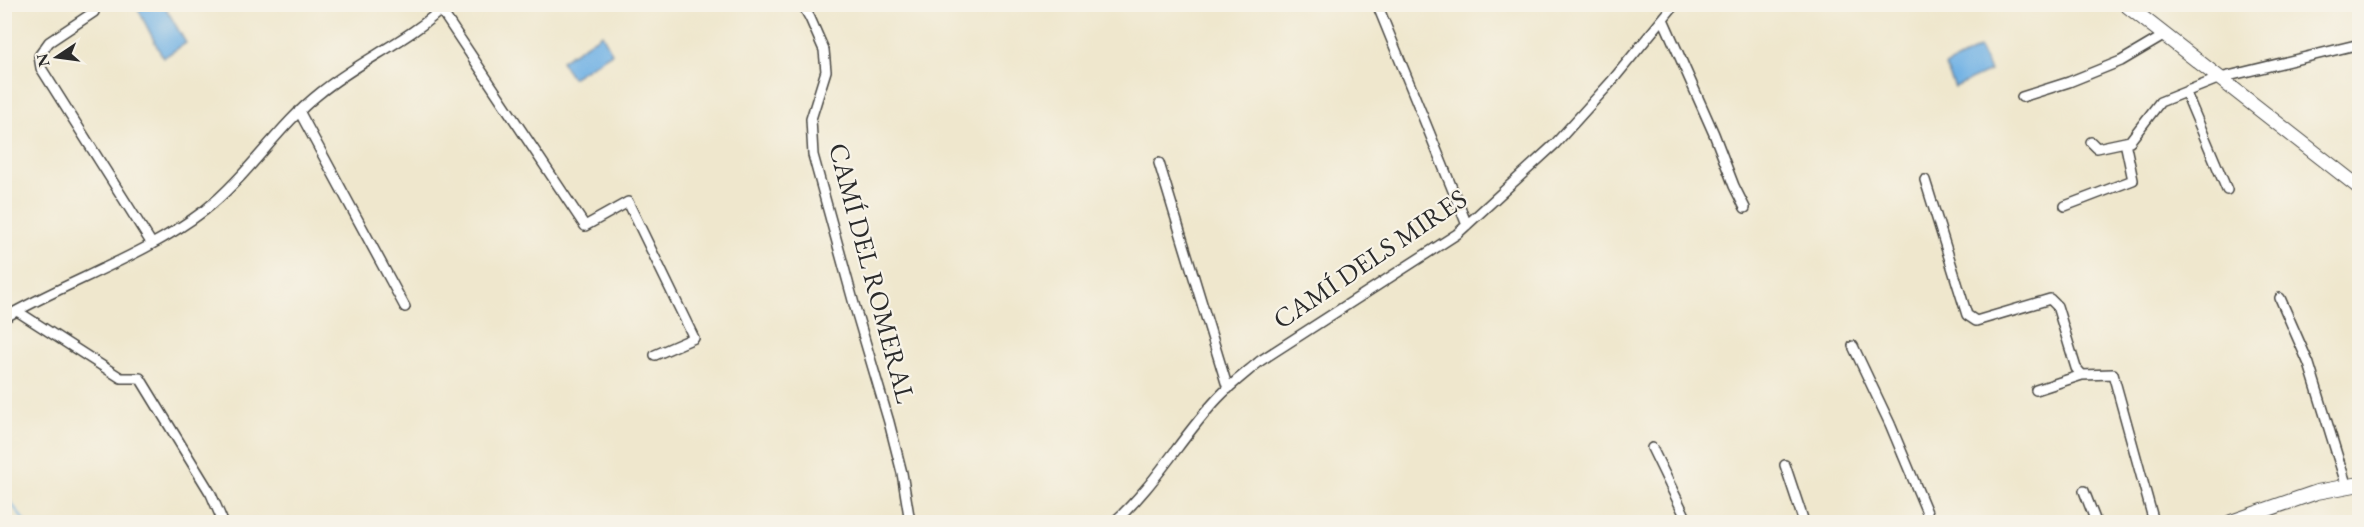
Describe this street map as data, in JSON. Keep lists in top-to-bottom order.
{
  "streets": {
    "street": ["CAMÍ DELS MIRES", "CAMÍ DEL ROMERAL"]
  },
  "north": "left"
}
